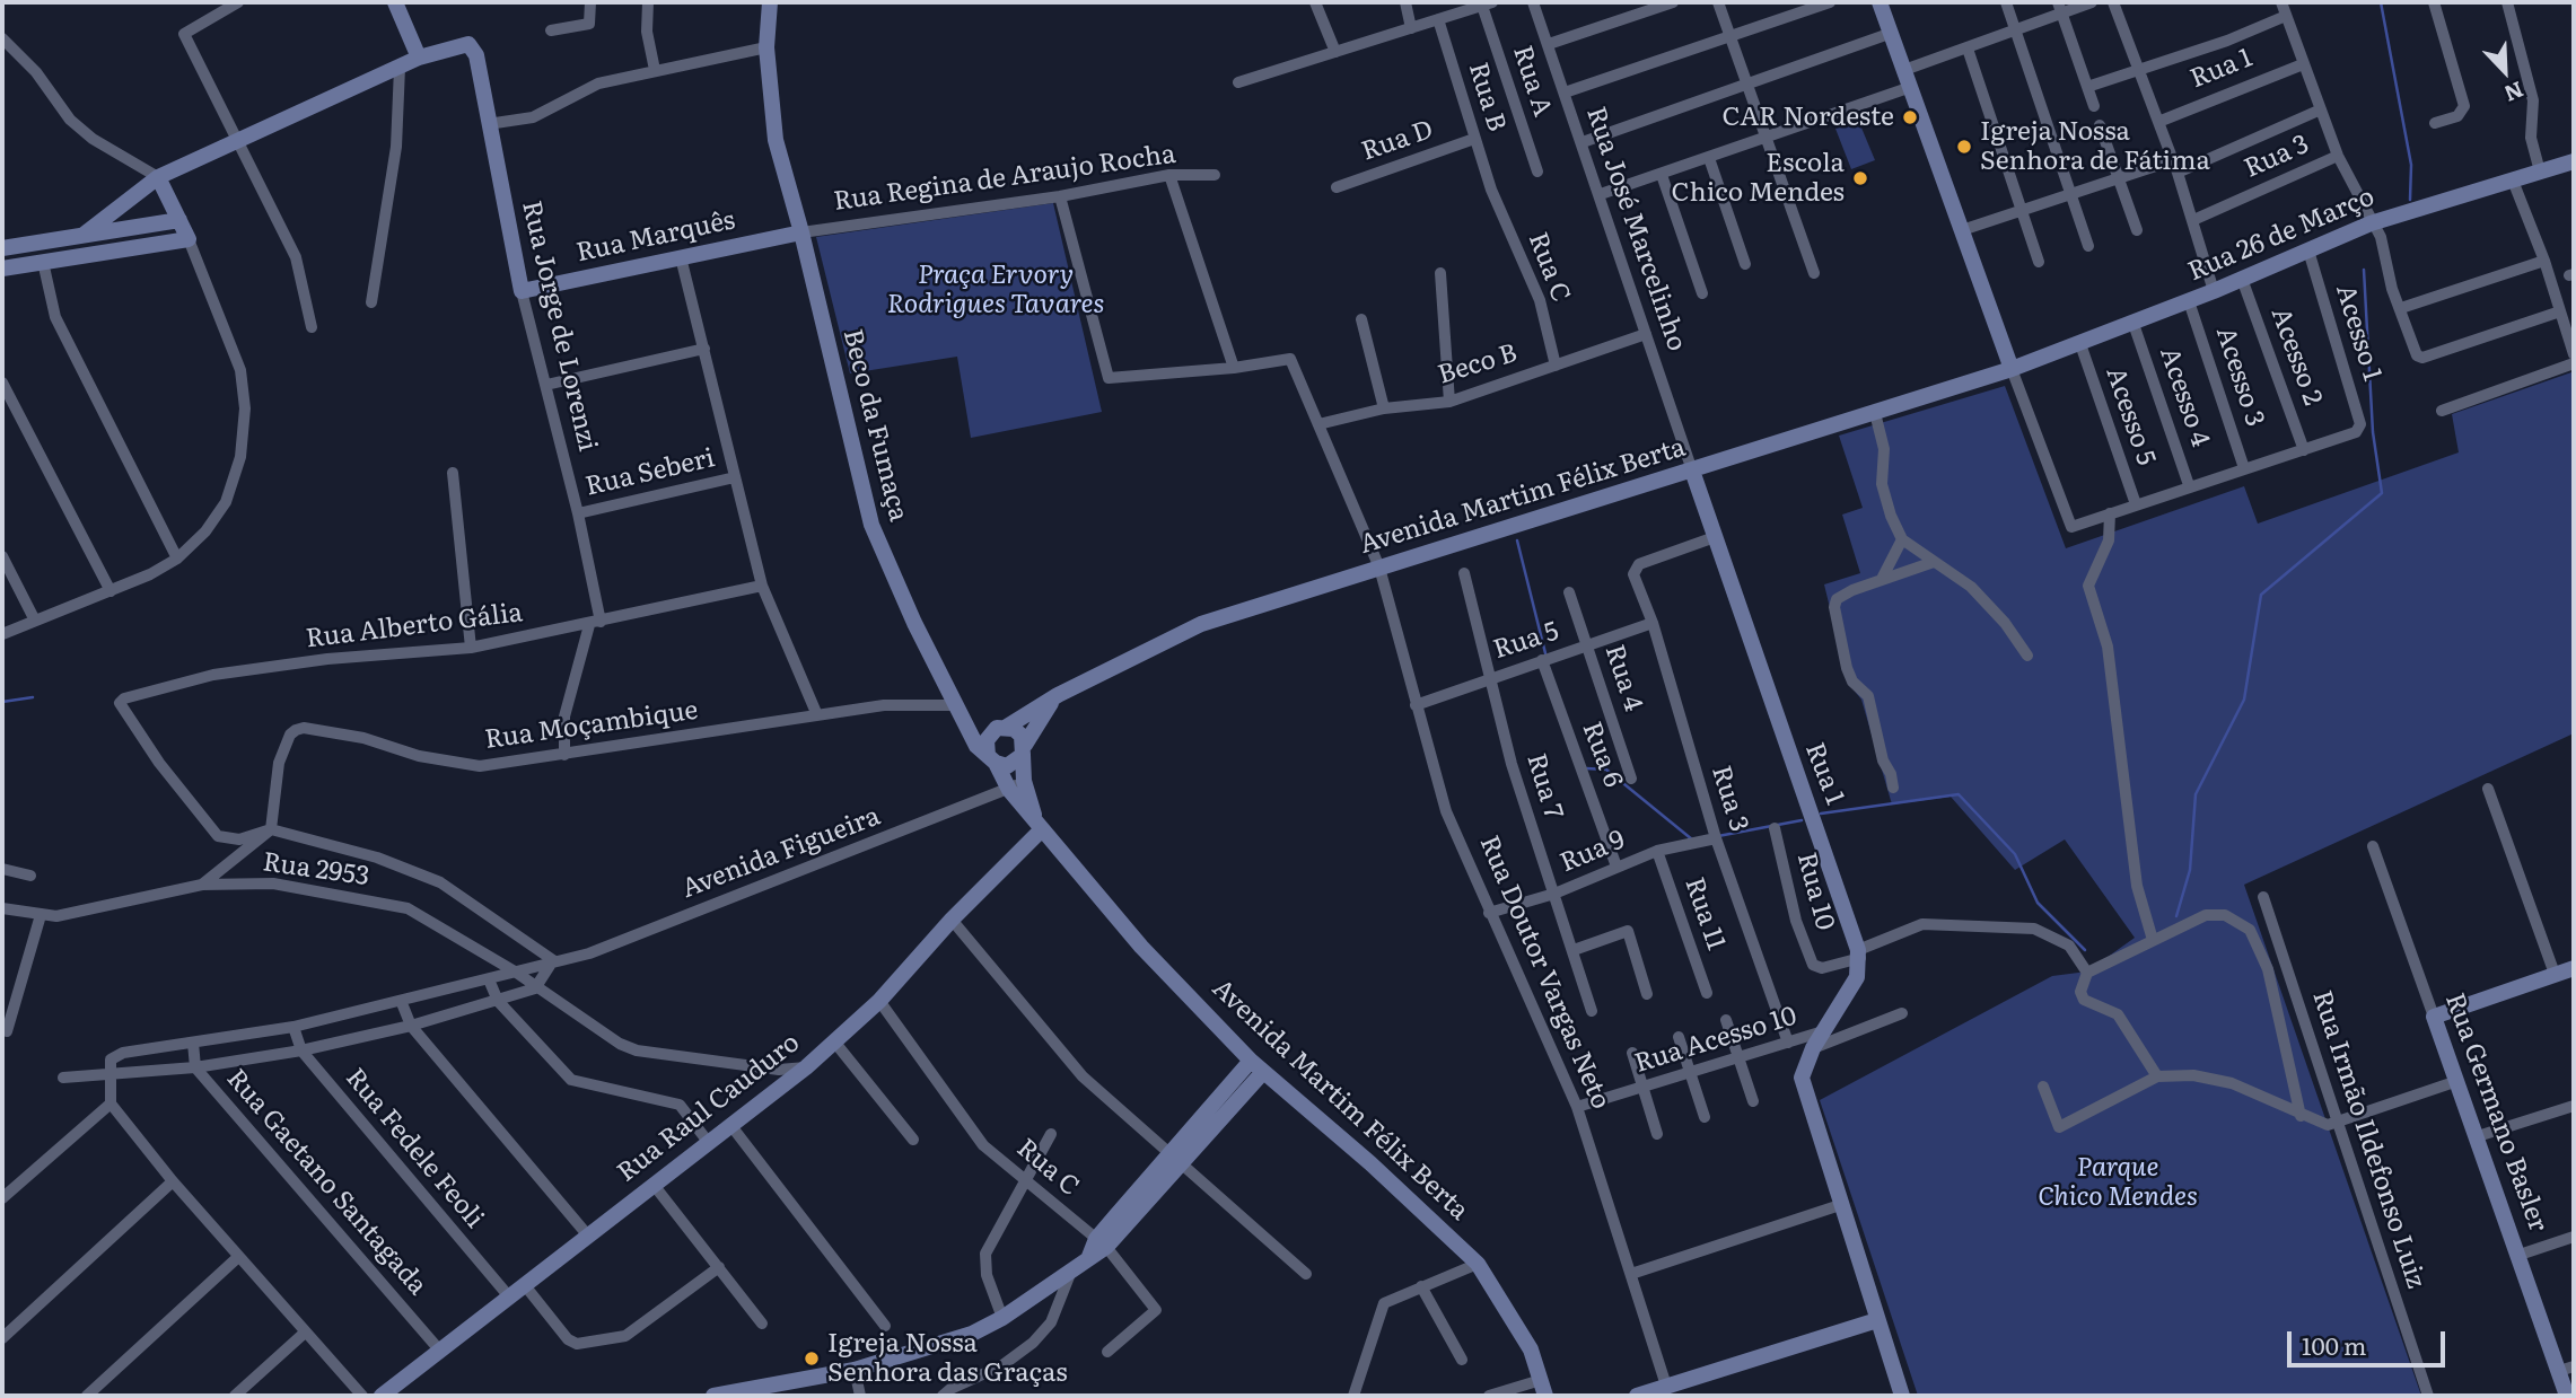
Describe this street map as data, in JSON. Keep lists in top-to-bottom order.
{
  "streets": {
    "street": [
      "Rua 1",
      "Rua A",
      "Rua B",
      "Rua D",
      "Rua 3",
      "Rua Regina de Araujo Rocha",
      "Rua José Marcelinho",
      "Rua 26 de Março",
      "Rua Marquês",
      "Rua C",
      "Rua Jorge de Lorenzi",
      "Acesso 1",
      "Acesso 2",
      "Beco B",
      "Acesso 3",
      "Acesso 4",
      "Acesso 5",
      "Beco da Fumaça",
      "Rua Seberi",
      "Avenida Martim Félix Berta",
      "Rua Alberto Gália",
      "Rua 5",
      "Rua 4",
      "Rua Moçambique",
      "Rua 6",
      "Rua 7",
      "Rua 9",
      "Avenida Figueira",
      "Rua 2953",
      "Rua 10",
      "Rua 11",
      "Rua Doutor Vargas Neto",
      "Rua Acesso 10",
      "Rua Raul Cauduro",
      "Rua Germano Basler",
      "Rua Irmão Ildefonso Luiz",
      "Rua Fedele Feoli",
      "Rua Gaetano Santagada"
    ]
  },
  "crossings": [
    ["Rua 1", "Rua 3"],
    ["Rua 1", "Rua José Marcelinho"],
    ["Rua 1", "Avenida Martim Félix Berta"],
    ["Rua 1", "Rua 10"],
    ["Rua B", "Rua D"],
    ["Rua B", "Rua C"],
    ["Rua 3", "Rua 5"],
    ["Rua 3", "Rua 9"],
    ["Rua 3", "Rua Acesso 10"],
    ["Rua Regina de Araujo Rocha", "Rua Marquês"],
    ["Rua Regina de Araujo Rocha", "Beco da Fumaça"],
    ["Rua José Marcelinho", "Beco B"],
    ["Rua José Marcelinho", "Avenida Martim Félix Berta"],
    ["Rua 26 de Março", "Acesso 1"],
    ["Rua 26 de Março", "Acesso 2"],
    ["Rua 26 de Março", "Acesso 3"],
    ["Rua 26 de Março", "Acesso 4"],
    ["Rua 26 de Março", "Acesso 5"],
    ["Rua 26 de Março", "Avenida Martim Félix Berta"],
    ["Rua Marquês", "Rua Jorge de Lorenzi"],
    ["Rua Marquês", "Beco da Fumaça"],
    ["Rua C", "Beco B"],
    ["Rua C", "Rua Raul Cauduro"],
    ["Rua Jorge de Lorenzi", "Rua Seberi"],
    ["Rua Jorge de Lorenzi", "Rua Alberto Gália"],
    ["Rua Jorge de Lorenzi", "Rua Moçambique"],
    ["Acesso 1", "Acesso 2"],
    ["Beco B", "Rua Doutor Vargas Neto"],
    ["Beco da Fumaça", "Avenida Martim Félix Berta"],
    ["Beco da Fumaça", "Rua Moçambique"],
    ["Avenida Martim Félix Berta", "Avenida Figueira"],
    ["Avenida Martim Félix Berta", "Rua Doutor Vargas Neto"],
    ["Avenida Martim Félix Berta", "Rua Raul Cauduro"],
    ["Rua Alberto Gália", "Rua Moçambique"],
    ["Rua 5", "Rua 4"],
    ["Rua 5", "Rua 6"],
    ["Rua 5", "Rua 7"],
    ["Rua 5", "Rua Doutor Vargas Neto"],
    ["Rua 6", "Rua 9"],
    ["Rua 7", "Rua 9"],
    ["Rua 9", "Rua 11"],
    ["Rua 9", "Rua Doutor Vargas Neto"],
    ["Avenida Figueira", "Rua 2953"],
    ["Avenida Figueira", "Rua Fedele Feoli"],
    ["Avenida Figueira", "Rua Gaetano Santagada"],
    ["Rua 2953", "Rua Raul Cauduro"],
    ["Rua Doutor Vargas Neto", "Rua Acesso 10"],
    ["Rua Raul Cauduro", "Rua Fedele Feoli"],
    ["Rua Raul Cauduro", "Rua Gaetano Santagada"]
  ],
  "parks": ["Praça Ervory Rodrigues Tavares", "Parque Chico Mendes"],
  "places": [
    "CAR Nordeste",
    "Igreja Nossa Senhora de Fátima",
    "Escola Chico Mendes",
    "Igreja Nossa Senhora das Graças"
  ],
  "scale_bar": "100 m",
  "north": "bottom right"
}
